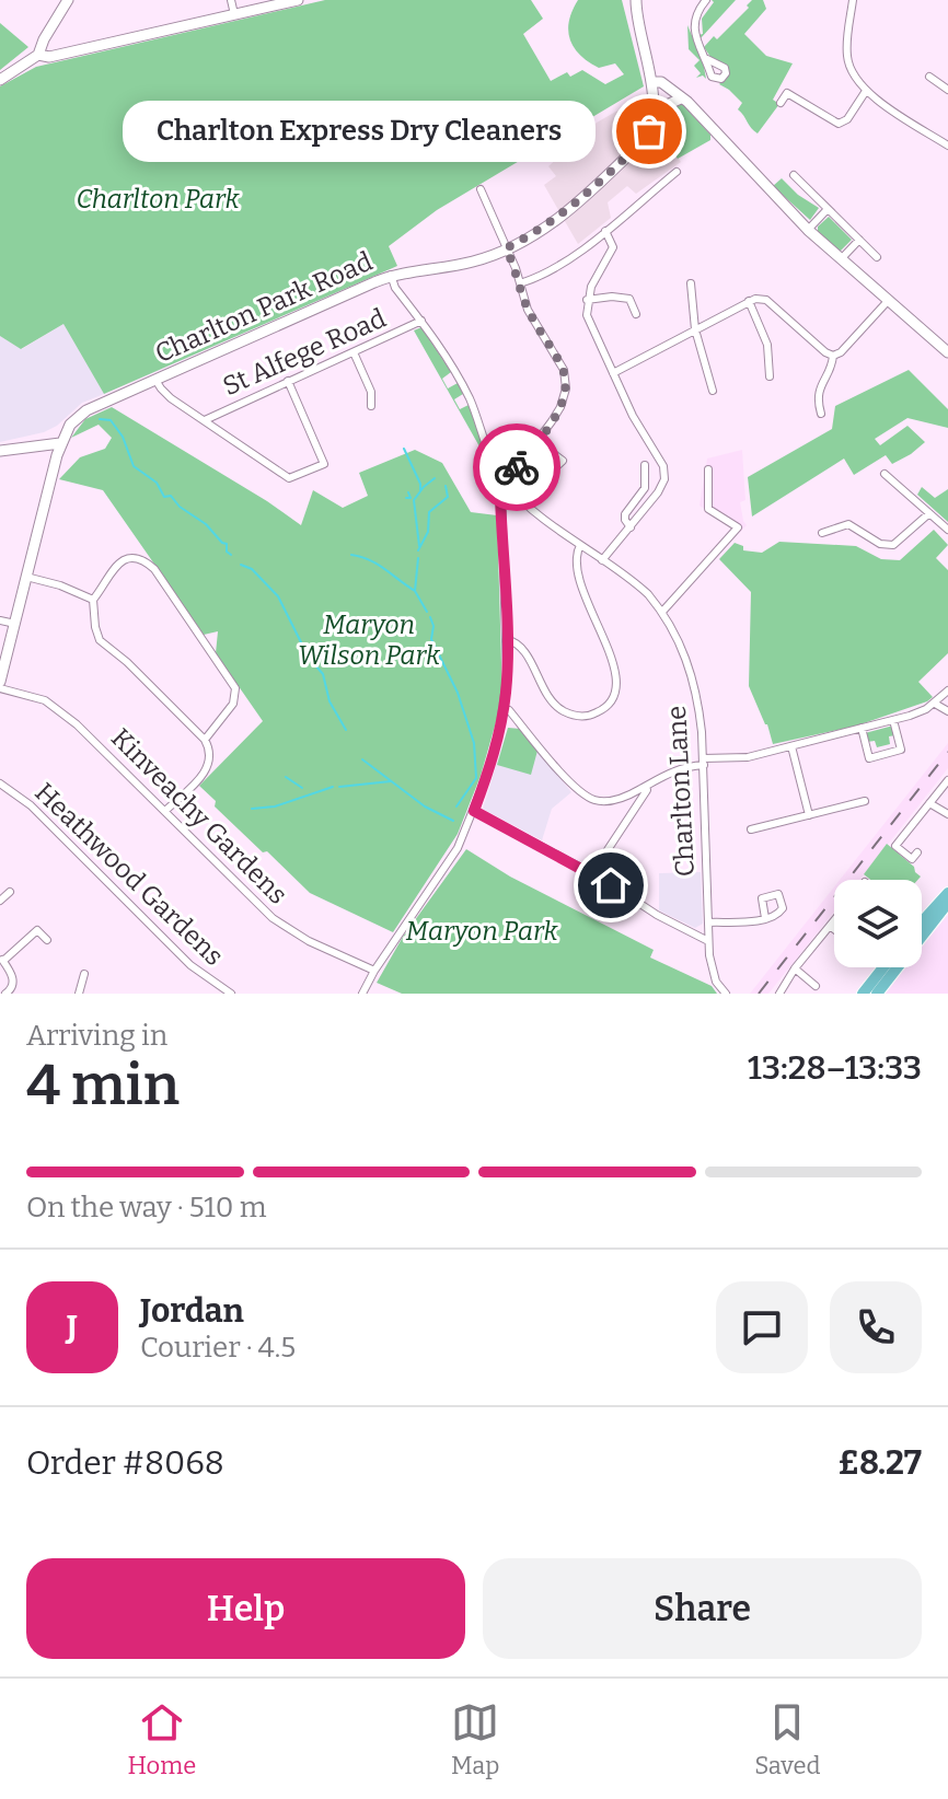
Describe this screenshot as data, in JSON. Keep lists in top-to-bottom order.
{
  "streets": {
    "main road": ["Charlton Park Road"],
    "street": [
      "St Alfege Road",
      "Charlton Lane",
      "Kinveachy Gardens",
      "Heathwood Gardens"
    ]
  },
  "crossings": [
    ["Charlton Park Road", "Charlton Lane"],
    ["St Alfege Road", "Charlton Lane"]
  ],
  "parks": ["Charlton Park", "Maryon Wilson Park", "Maryon Park"],
  "places": ["Charlton Express Dry Cleaners"],
  "page": {
    "bubble": "Charlton Express Dry Cleaners",
    "heading": ["4 min", "Arriving in", "13:28–13:33"],
    "panel": [
      "Jordan",
      "Courier · 4.5",
      "Order #8068",
      "£8.27"
    ],
    "bar": "On the way · 510 m",
    "round": "J",
    "buttons": ["Help", "Share"],
    "tabs": ["Home", "Map", "Saved"]
  }
}
